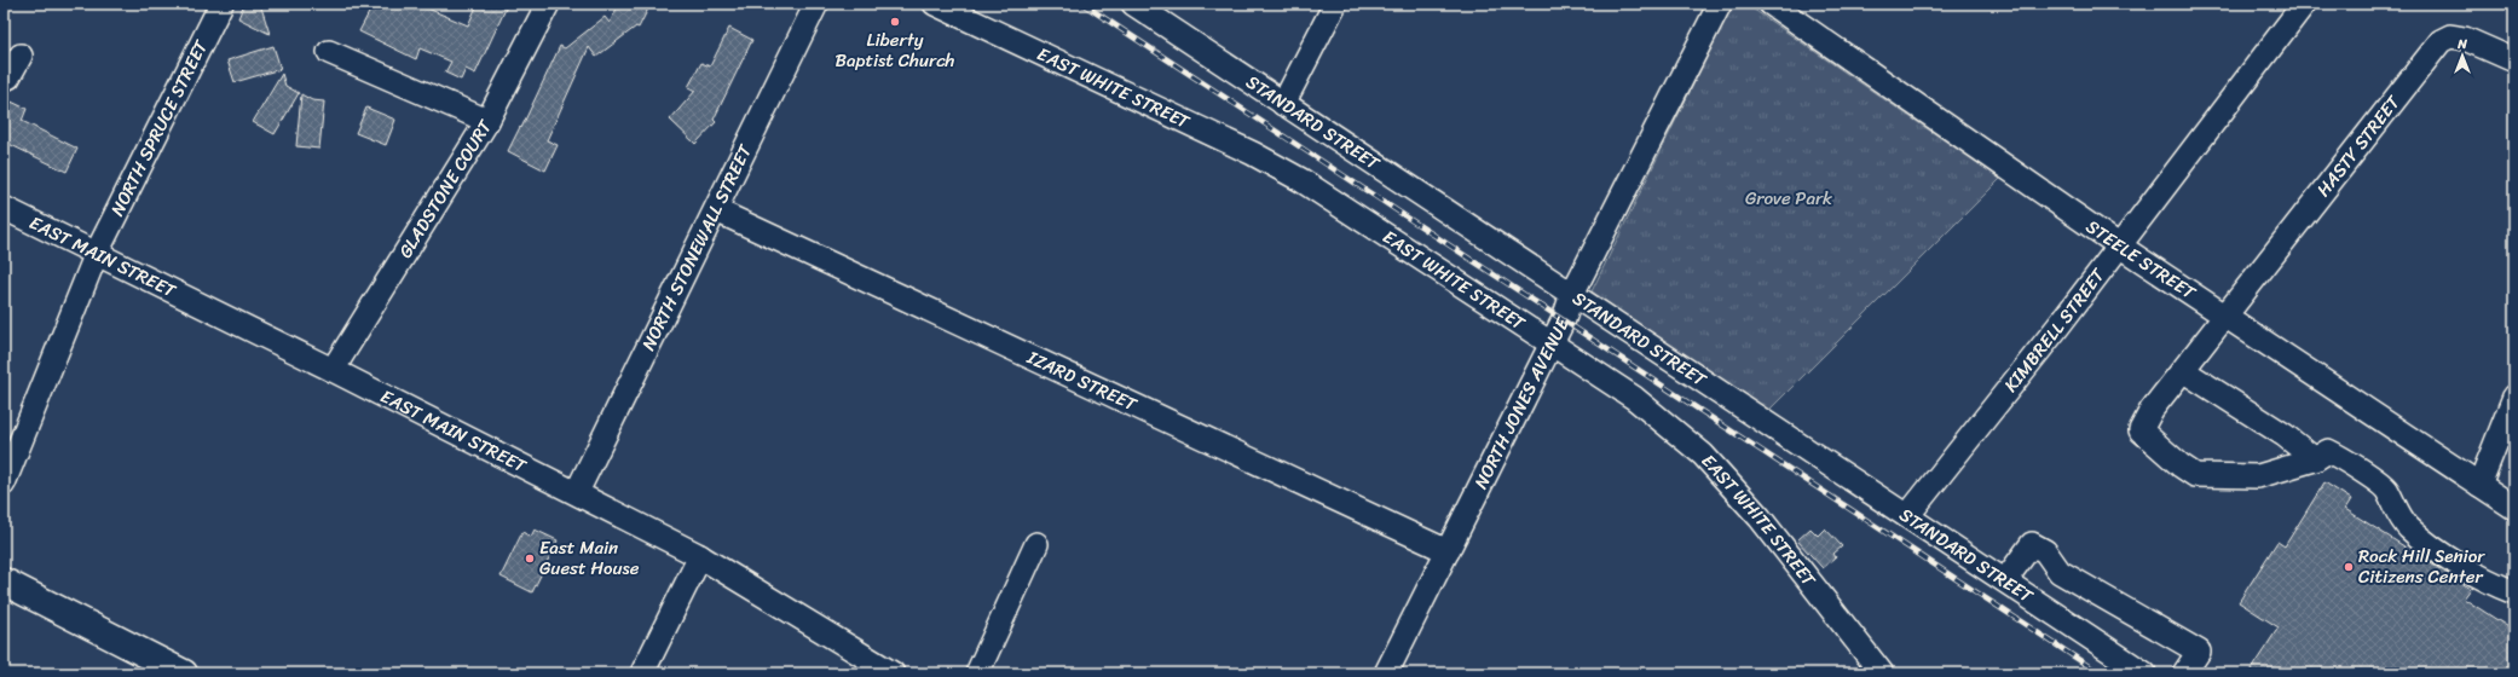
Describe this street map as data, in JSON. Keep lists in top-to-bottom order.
{
  "streets": {
    "street": [
      "EAST WHITE STREET",
      "STANDARD STREET",
      "NORTH SPRUCE STREET",
      "HASTY STREET",
      "GLADSTONE COURT",
      "NORTH STONEWALL STREET",
      "EAST MAIN STREET",
      "STEELE STREET",
      "KIMBRELL STREET",
      "IZARD STREET",
      "NORTH JONES AVENUE"
    ]
  },
  "crossings": [
    ["EAST WHITE STREET", "NORTH JONES AVENUE"],
    ["STANDARD STREET", "KIMBRELL STREET"],
    ["STANDARD STREET", "NORTH JONES AVENUE"],
    ["NORTH SPRUCE STREET", "EAST MAIN STREET"],
    ["HASTY STREET", "STEELE STREET"],
    ["GLADSTONE COURT", "EAST MAIN STREET"],
    ["NORTH STONEWALL STREET", "EAST MAIN STREET"],
    ["NORTH STONEWALL STREET", "IZARD STREET"],
    ["STEELE STREET", "KIMBRELL STREET"],
    ["IZARD STREET", "NORTH JONES AVENUE"]
  ],
  "parks": ["Grove Park"],
  "places": ["Liberty Baptist Church", "East Main Guest House", "Rock Hill Senior Citizens Center"],
  "north": "top"
}
